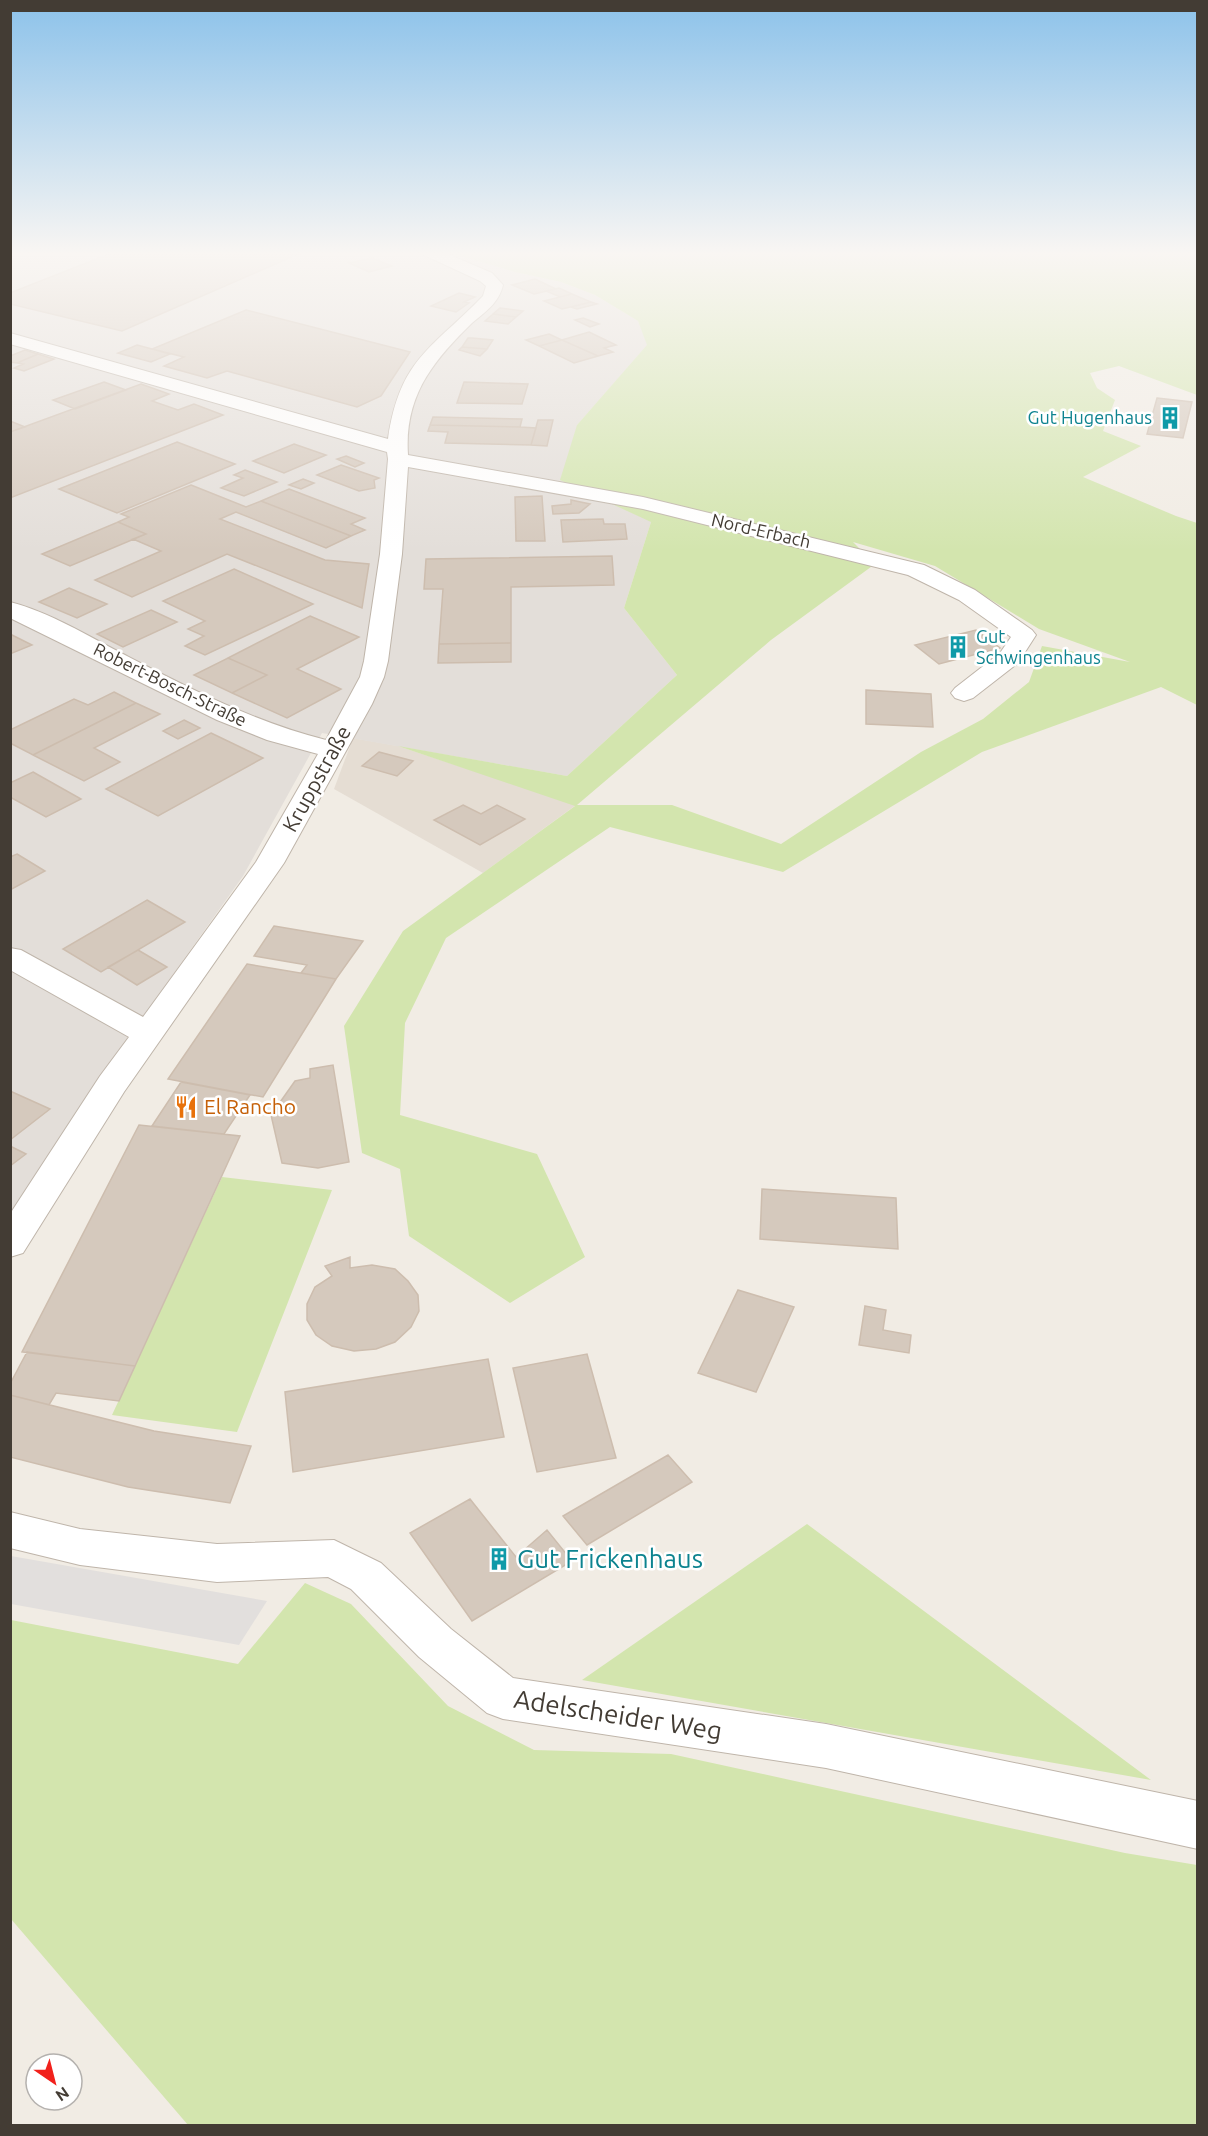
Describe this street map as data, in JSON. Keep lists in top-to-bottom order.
{
  "streets": {
    "street": [
      "Nord-Erbach",
      "Robert-Bosch-Straße",
      "Kruppstraße",
      "Adelscheider Weg"
    ]
  },
  "crossings": [
    ["Nord-Erbach", "Kruppstraße"],
    ["Robert-Bosch-Straße", "Kruppstraße"]
  ],
  "places": {
    "building": ["Gut Hugenhaus", "Gut Schwingenhaus", "Gut Frickenhaus"],
    "restaurant": ["El Rancho"]
  },
  "north": "bottom right"
}
